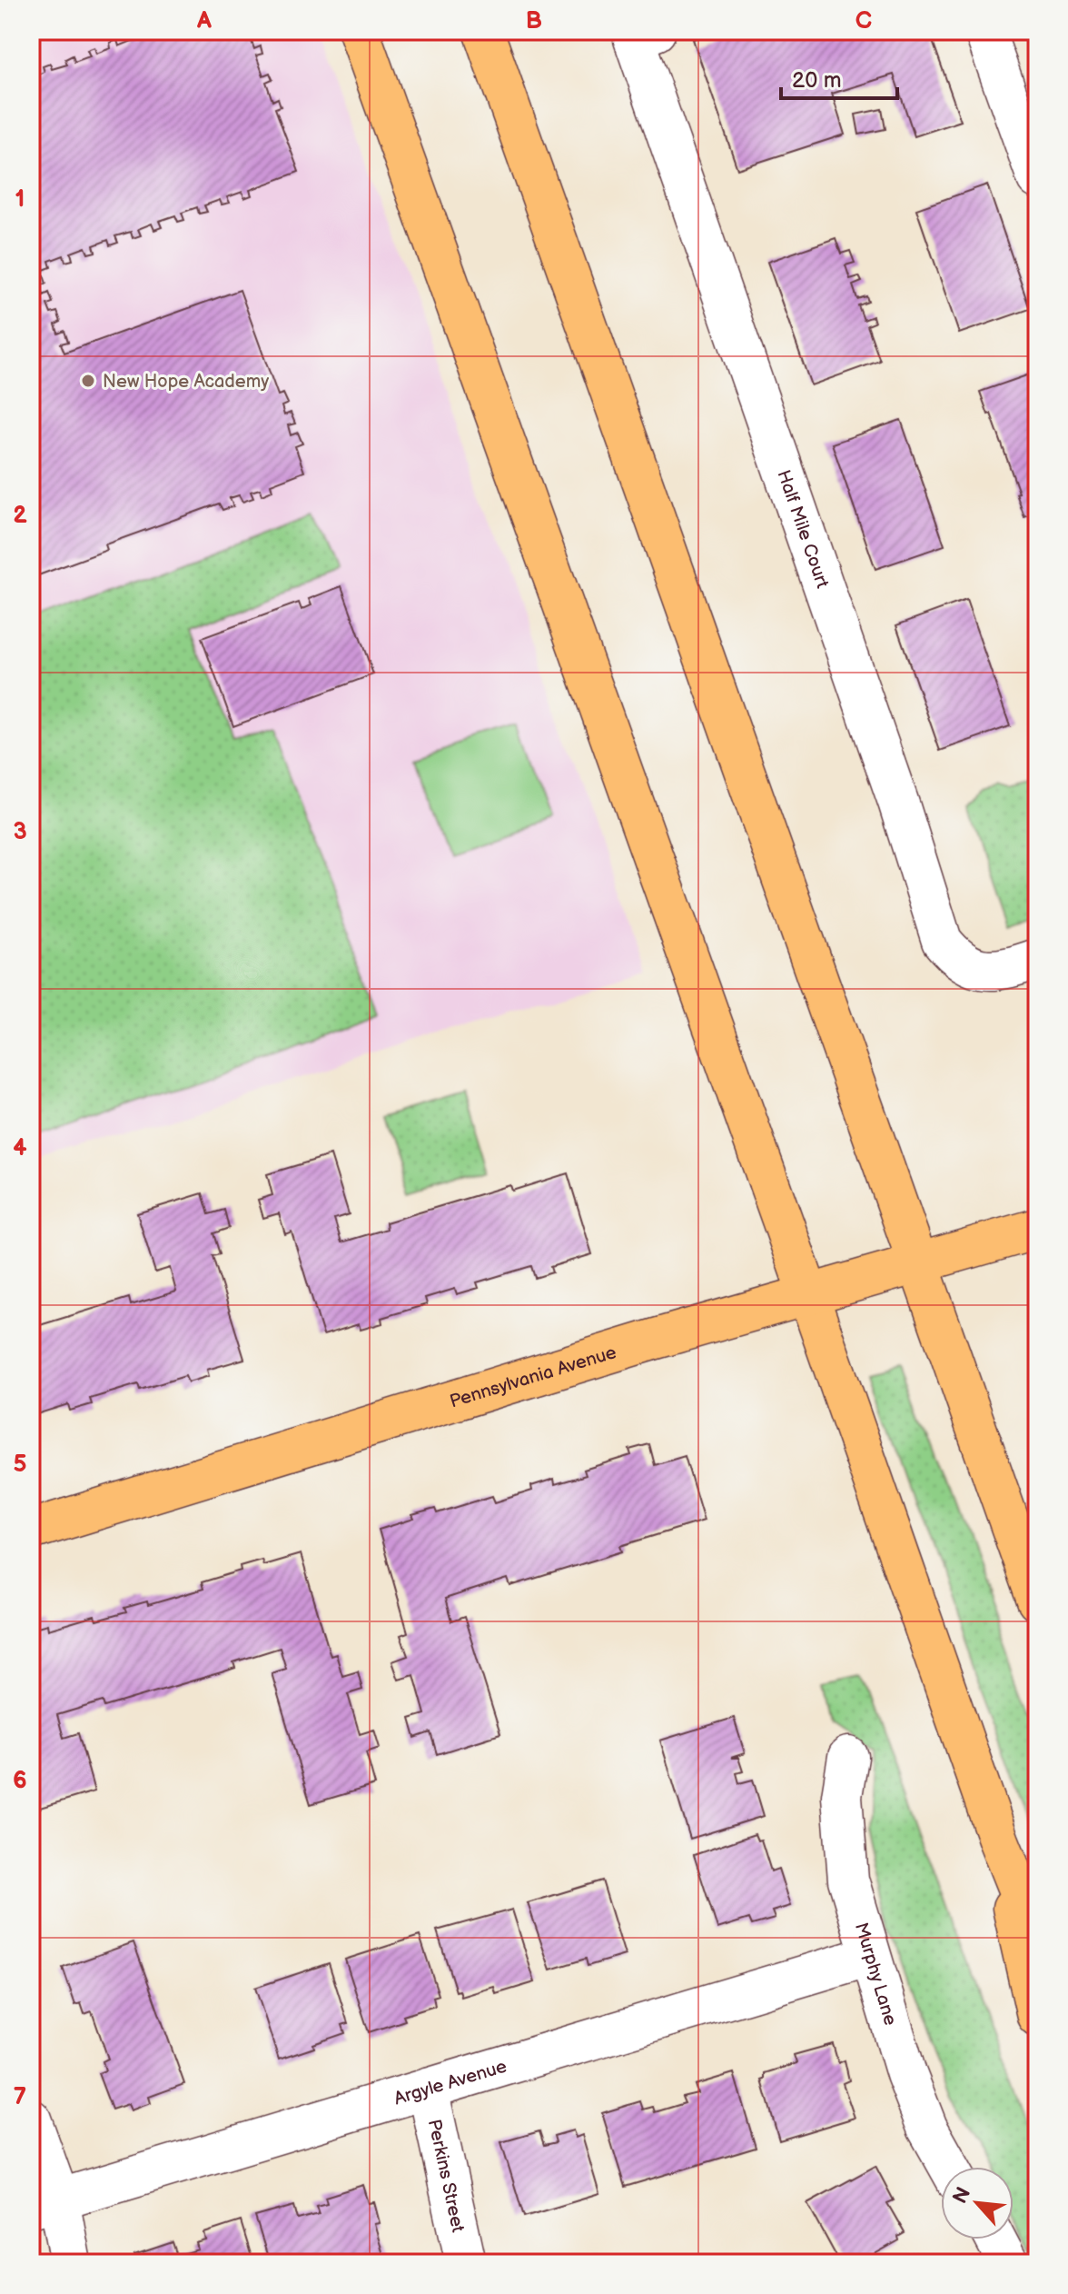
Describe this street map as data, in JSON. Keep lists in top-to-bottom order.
{
  "streets": {
    "main road": ["Pennsylvania Avenue"],
    "street": [
      "Half Mile Court",
      "Murphy Lane",
      "Argyle Avenue",
      "Perkins Street"
    ]
  },
  "crossings": [
    ["Murphy Lane", "Argyle Avenue"],
    ["Argyle Avenue", "Perkins Street"]
  ],
  "places": ["New Hope Academy"],
  "scale_bar": "20 m",
  "north": "top left",
  "grid": {
    "columns": ["A", "B", "C"],
    "rows": [
      "1",
      "2",
      "3",
      "4",
      "5",
      "6",
      "7"
    ]
  }
}
